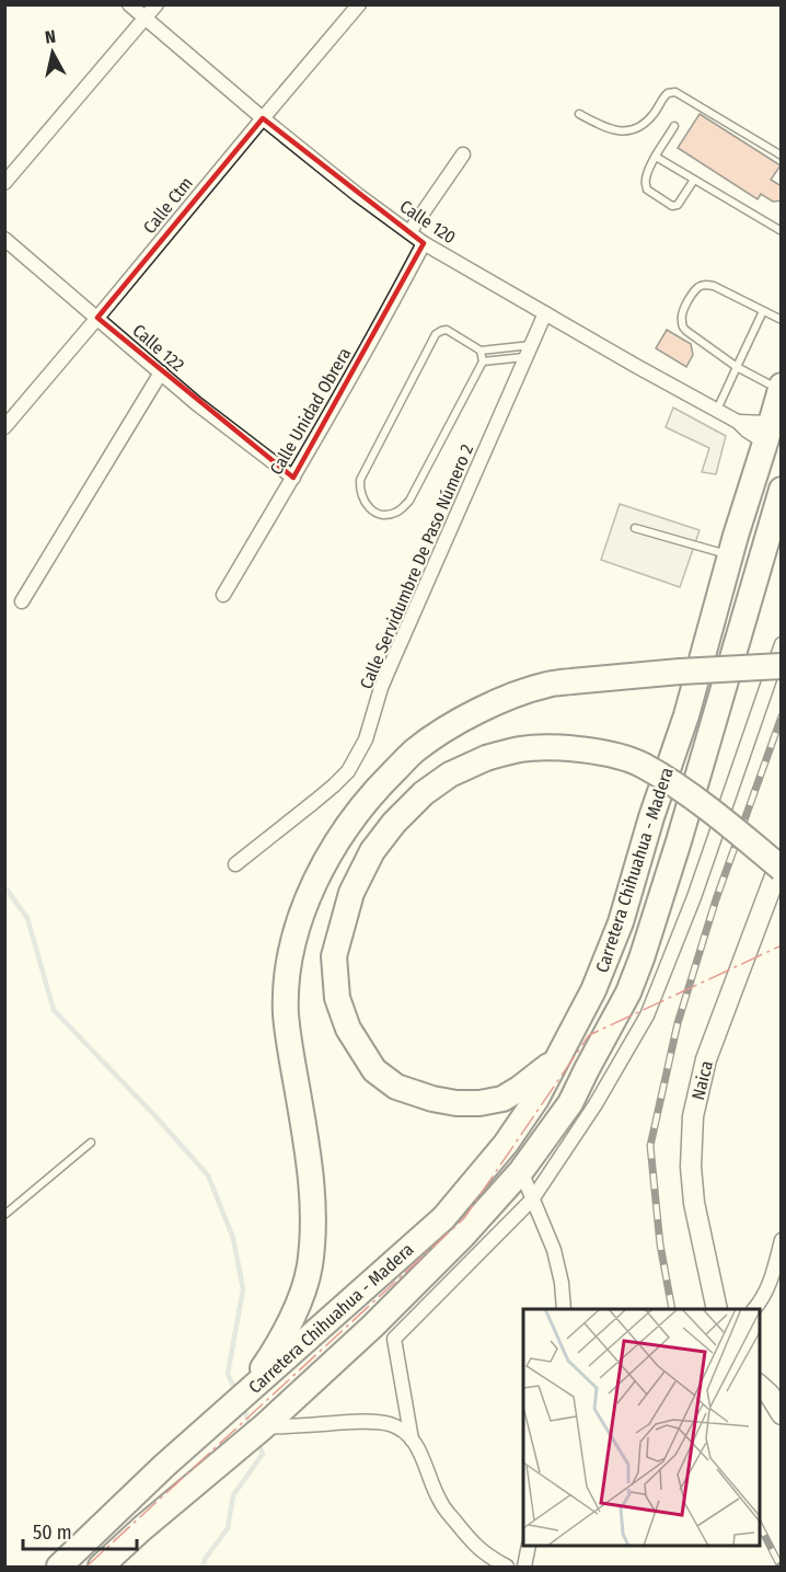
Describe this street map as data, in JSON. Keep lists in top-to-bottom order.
{
  "streets": {
    "highway": ["Carretera Chihuahua - Madera"],
    "street": [
      "Calle Ctm",
      "Calle 120",
      "Calle 122",
      "Calle Unidad Obrera",
      "Calle Servidumbre De Paso Número 2",
      "Naica"
    ]
  },
  "crossings": [
    ["Calle Ctm", "Calle 120"],
    ["Calle Ctm", "Calle 122"],
    ["Calle 120", "Calle Unidad Obrera"],
    ["Calle 120", "Calle Servidumbre De Paso Número 2"],
    ["Calle 120", "Carretera Chihuahua - Madera"],
    ["Calle 122", "Calle Unidad Obrera"]
  ],
  "scale_bar": "50 m",
  "north": "top"
}
